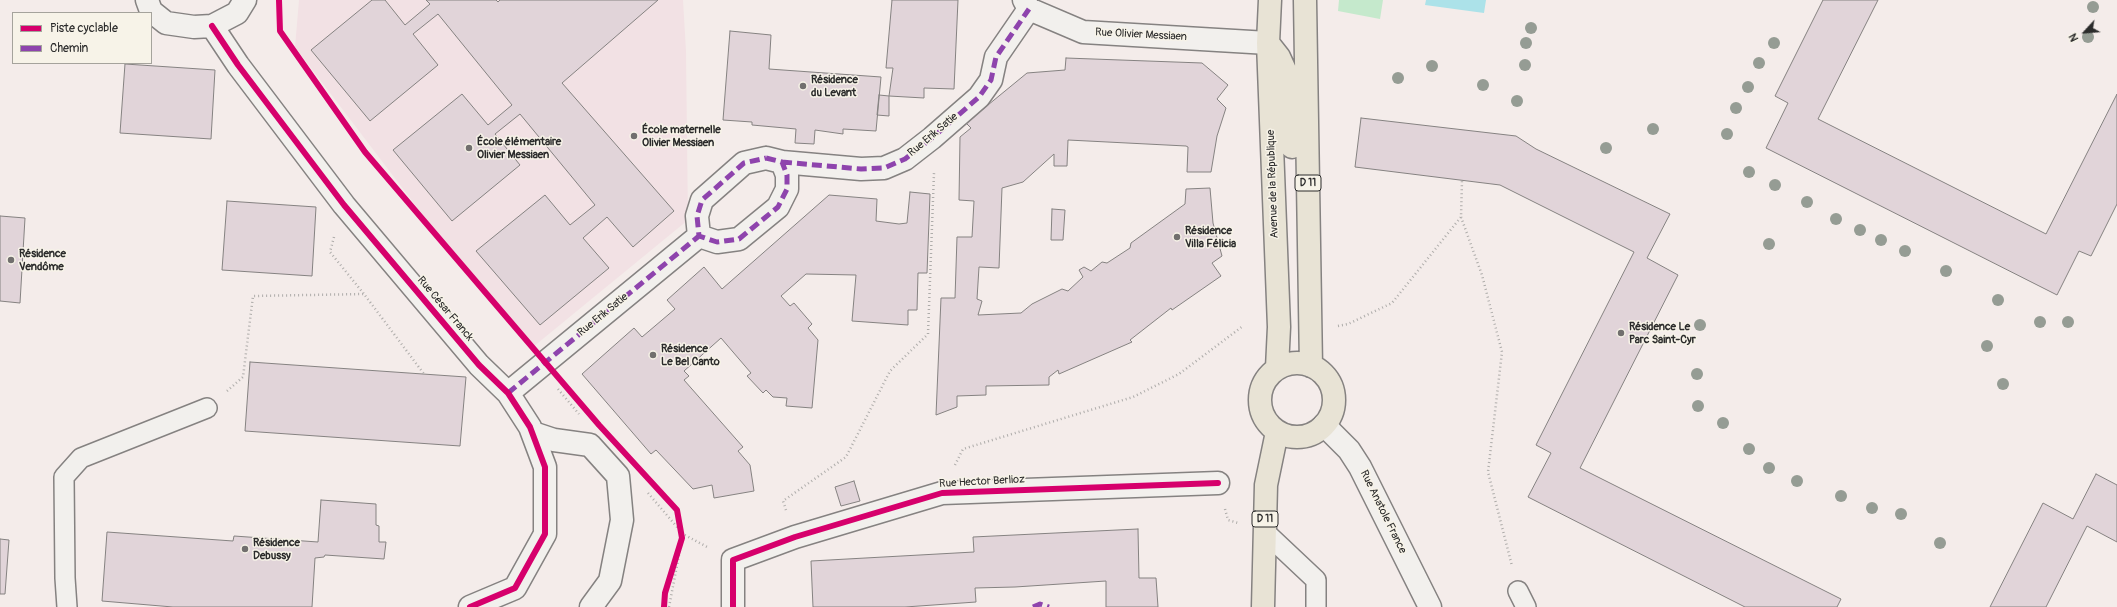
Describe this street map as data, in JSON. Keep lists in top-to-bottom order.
{
  "streets": {
    "main road": ["D 11", "Avenue de la République"],
    "street": [
      "Rue Olivier Messiaen",
      "Rue Erik Satie",
      "Rue César Franck",
      "Rue Hector Berlioz",
      "Rue Anatole France"
    ]
  },
  "crossings": [
    ["Rue Olivier Messiaen", "Rue Erik Satie"],
    ["Rue Olivier Messiaen", "Avenue de la République"],
    ["Rue Erik Satie", "Rue César Franck"],
    ["D 11", "Avenue de la République"],
    ["D 11", "Rue Anatole France"],
    ["Avenue de la République", "Rue Anatole France"]
  ],
  "places": [
    "Résidence du Levant",
    "École maternelle Olivier Messiaen",
    "École élémentaire Olivier Messiaen",
    "Résidence Villa Félicia",
    "Résidence Vendôme",
    "Résidence Le Parc Saint-Cyr",
    "Résidence Le Bel Canto",
    "Résidence Debussy"
  ],
  "legend": ["Piste cyclable", "Chemin"],
  "north": "bottom left"
}
